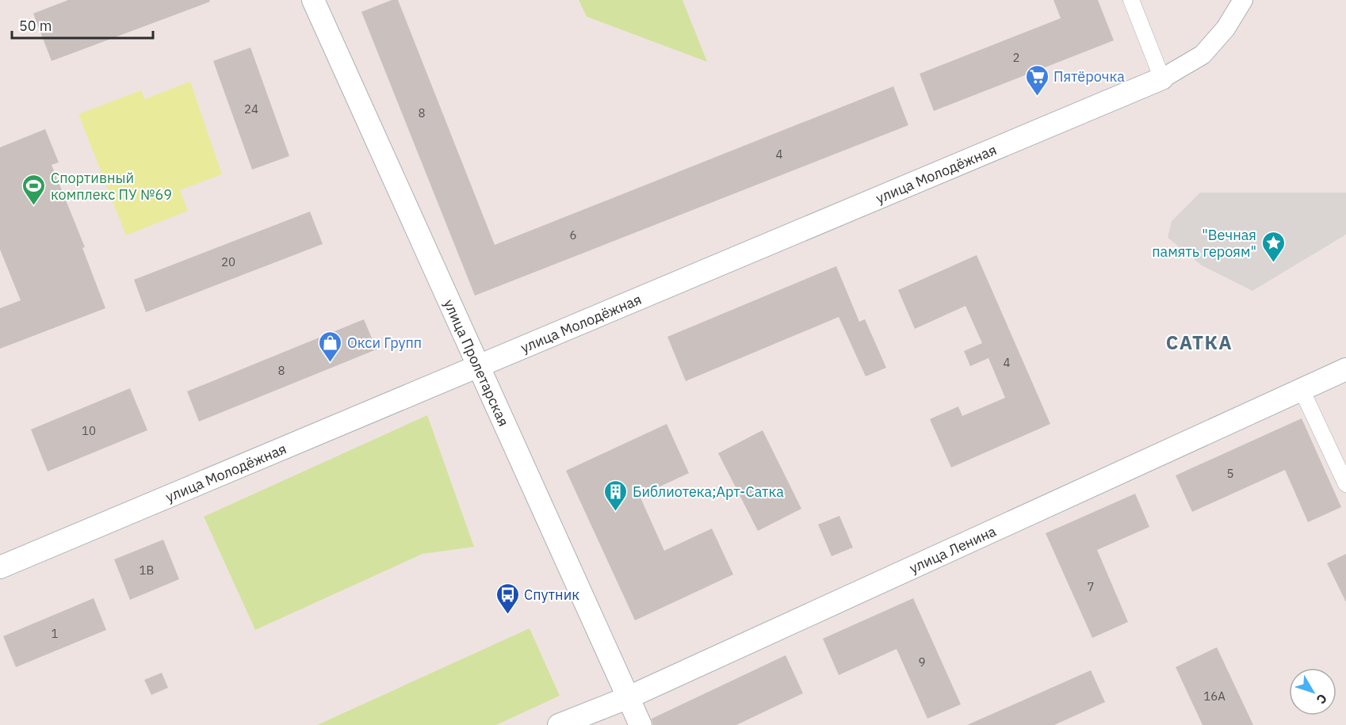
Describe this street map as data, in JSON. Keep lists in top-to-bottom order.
{
  "streets": {
    "main road": ["улица Молодёжная", "улица Пролетарская", "улица Ленина"]
  },
  "crossings": [
    ["улица Молодёжная", "улица Пролетарская"],
    ["улица Пролетарская", "улица Ленина"]
  ],
  "districts": ["САТКА"],
  "places": {
    "supermarket": ["Пятёрочка"],
    "sports": ["Спортивный комплекс ПУ №69"],
    "place": ["\"Вечная память героям\""],
    "shop": ["Окси Групп"],
    "building": ["Библиотека;Арт-Сатка"],
    "bus stop": ["Спутник"]
  },
  "house_numbers": [
    "2",
    "24",
    "8",
    "4",
    "6",
    "20",
    "4",
    "8",
    "10",
    "5",
    "1В",
    "7",
    "1",
    "9",
    "16А"
  ],
  "scale_bar": "50 m",
  "north": "bottom right"
}
